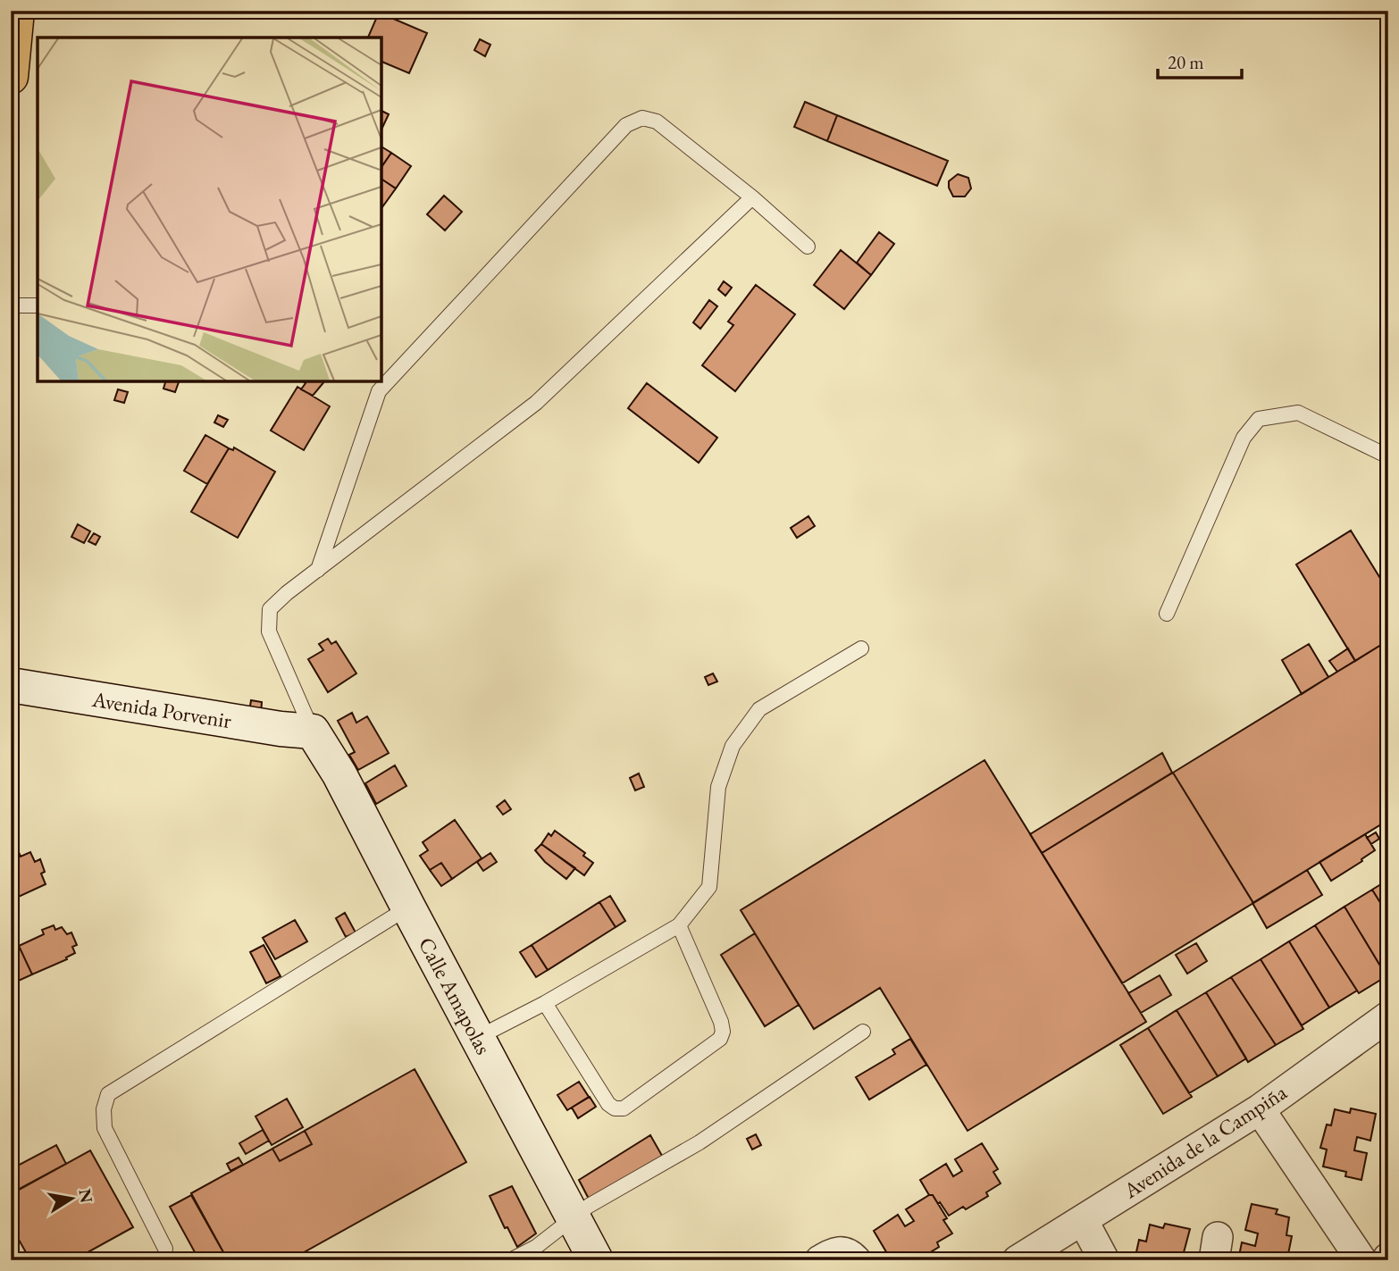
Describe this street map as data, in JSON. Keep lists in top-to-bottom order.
{
  "streets": {
    "street": ["Avenida Porvenir", "Calle Amapolas", "Avenida de la Campiña"]
  },
  "crossings": [
    ["Avenida Porvenir", "Calle Amapolas"]
  ],
  "scale_bar": "20 m",
  "north": "right"
}
